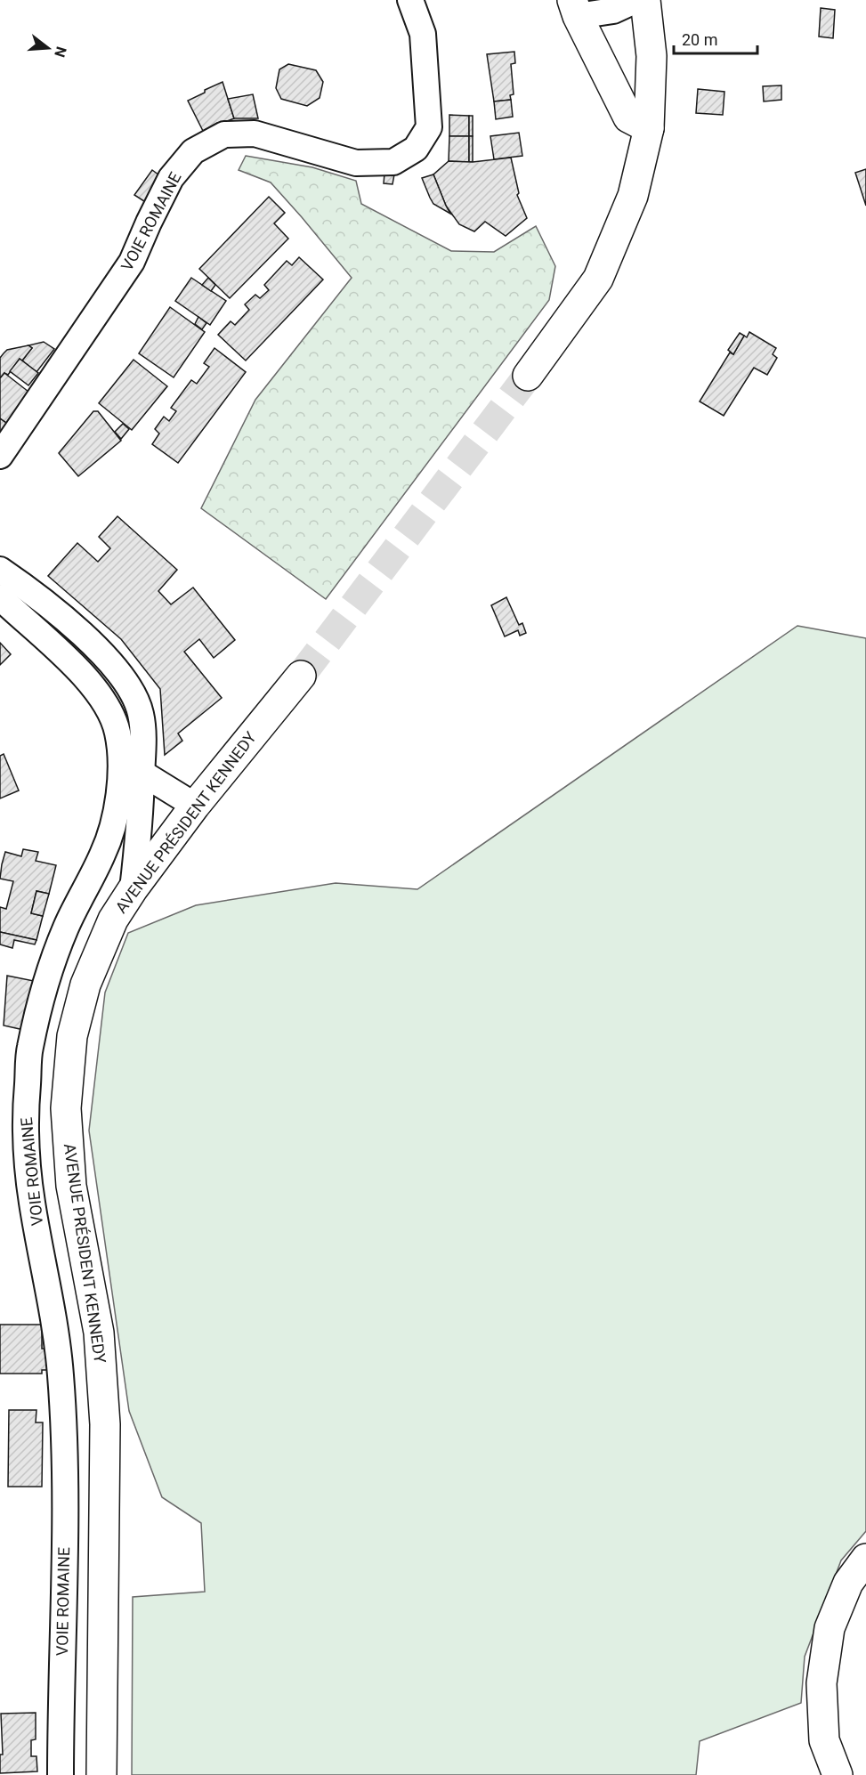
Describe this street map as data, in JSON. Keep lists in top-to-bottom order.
{
  "streets": {
    "main road": ["AVENUE PRÉSIDENT KENNEDY"],
    "street": ["VOIE ROMAINE"]
  },
  "scale_bar": "20 m",
  "north": "right"
}
